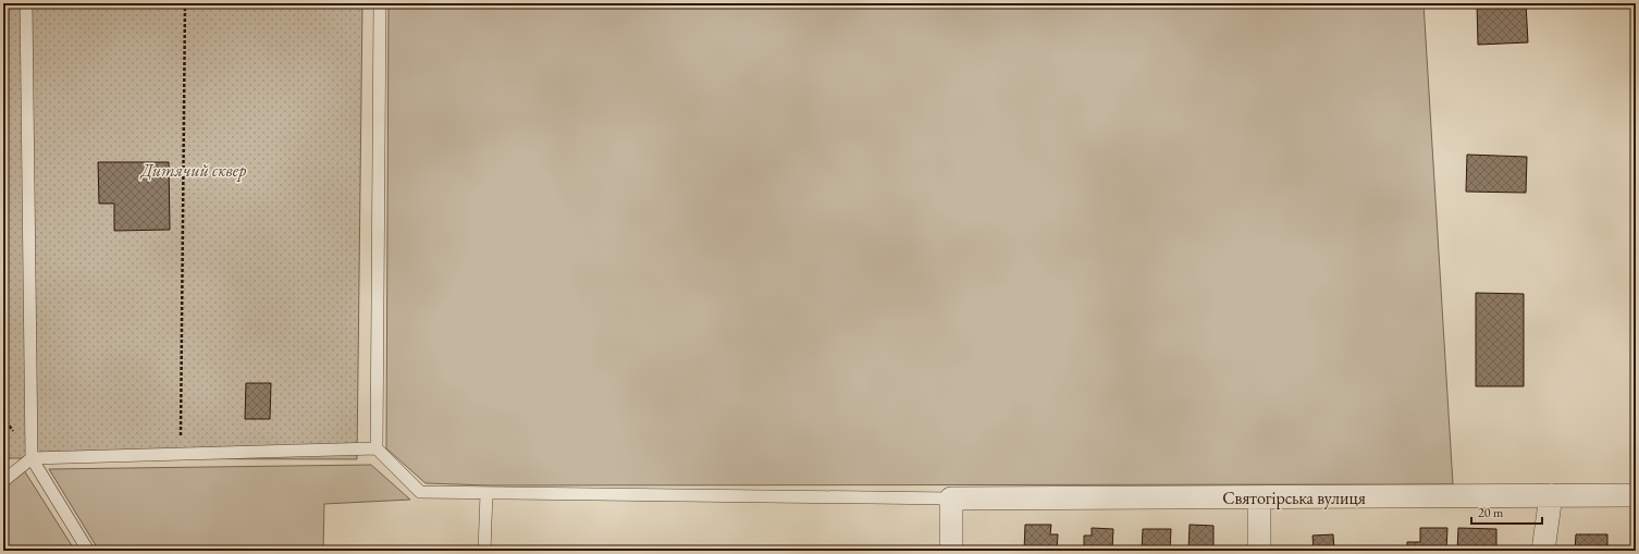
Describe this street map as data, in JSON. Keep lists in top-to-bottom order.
{
  "streets": {
    "street": ["Святогірська вулиця"]
  },
  "parks": ["Дитячий сквер"],
  "scale_bar": "20 m"
}
